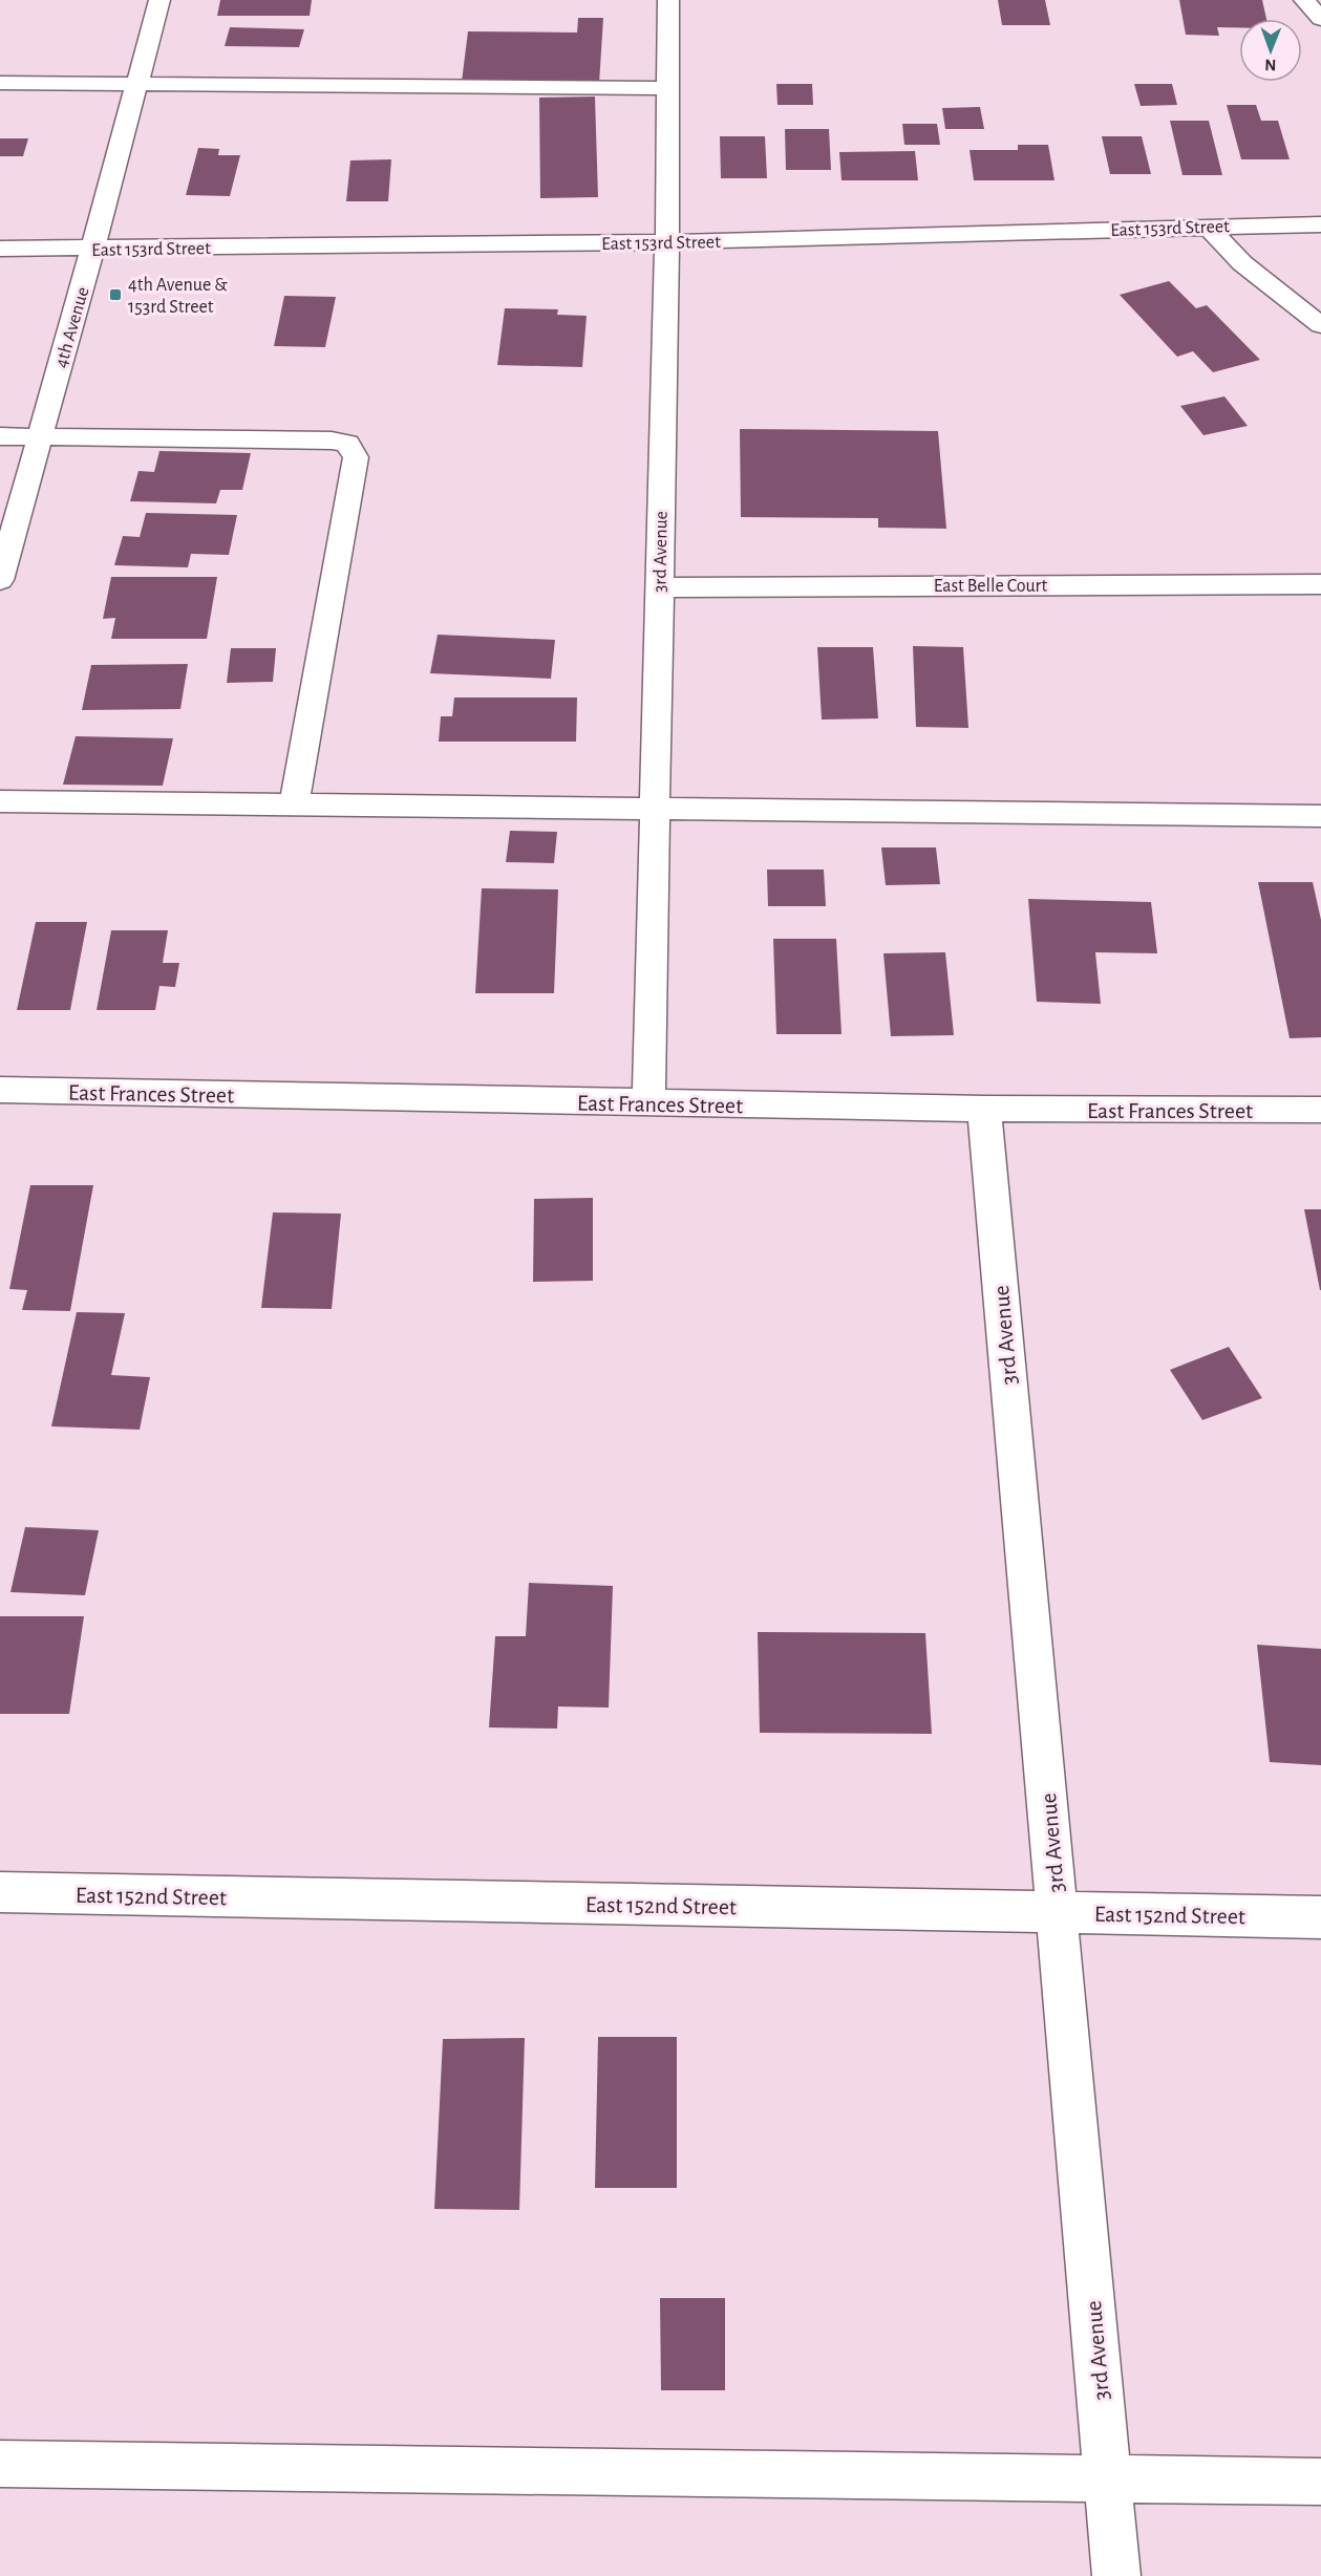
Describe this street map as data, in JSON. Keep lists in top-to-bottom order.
{
  "streets": {
    "street": [
      "East 153rd Street",
      "4th Avenue",
      "3rd Avenue",
      "East Belle Court",
      "East Frances Street",
      "East 152nd Street"
    ]
  },
  "crossings": [
    ["East 153rd Street", "4th Avenue"],
    ["East 153rd Street", "3rd Avenue"],
    ["3rd Avenue", "East Belle Court"],
    ["3rd Avenue", "East Frances Street"],
    ["3rd Avenue", "East 152nd Street"]
  ],
  "places": {
    "transit": ["4th Avenue & 153rd Street"]
  },
  "north": "bottom"
}
